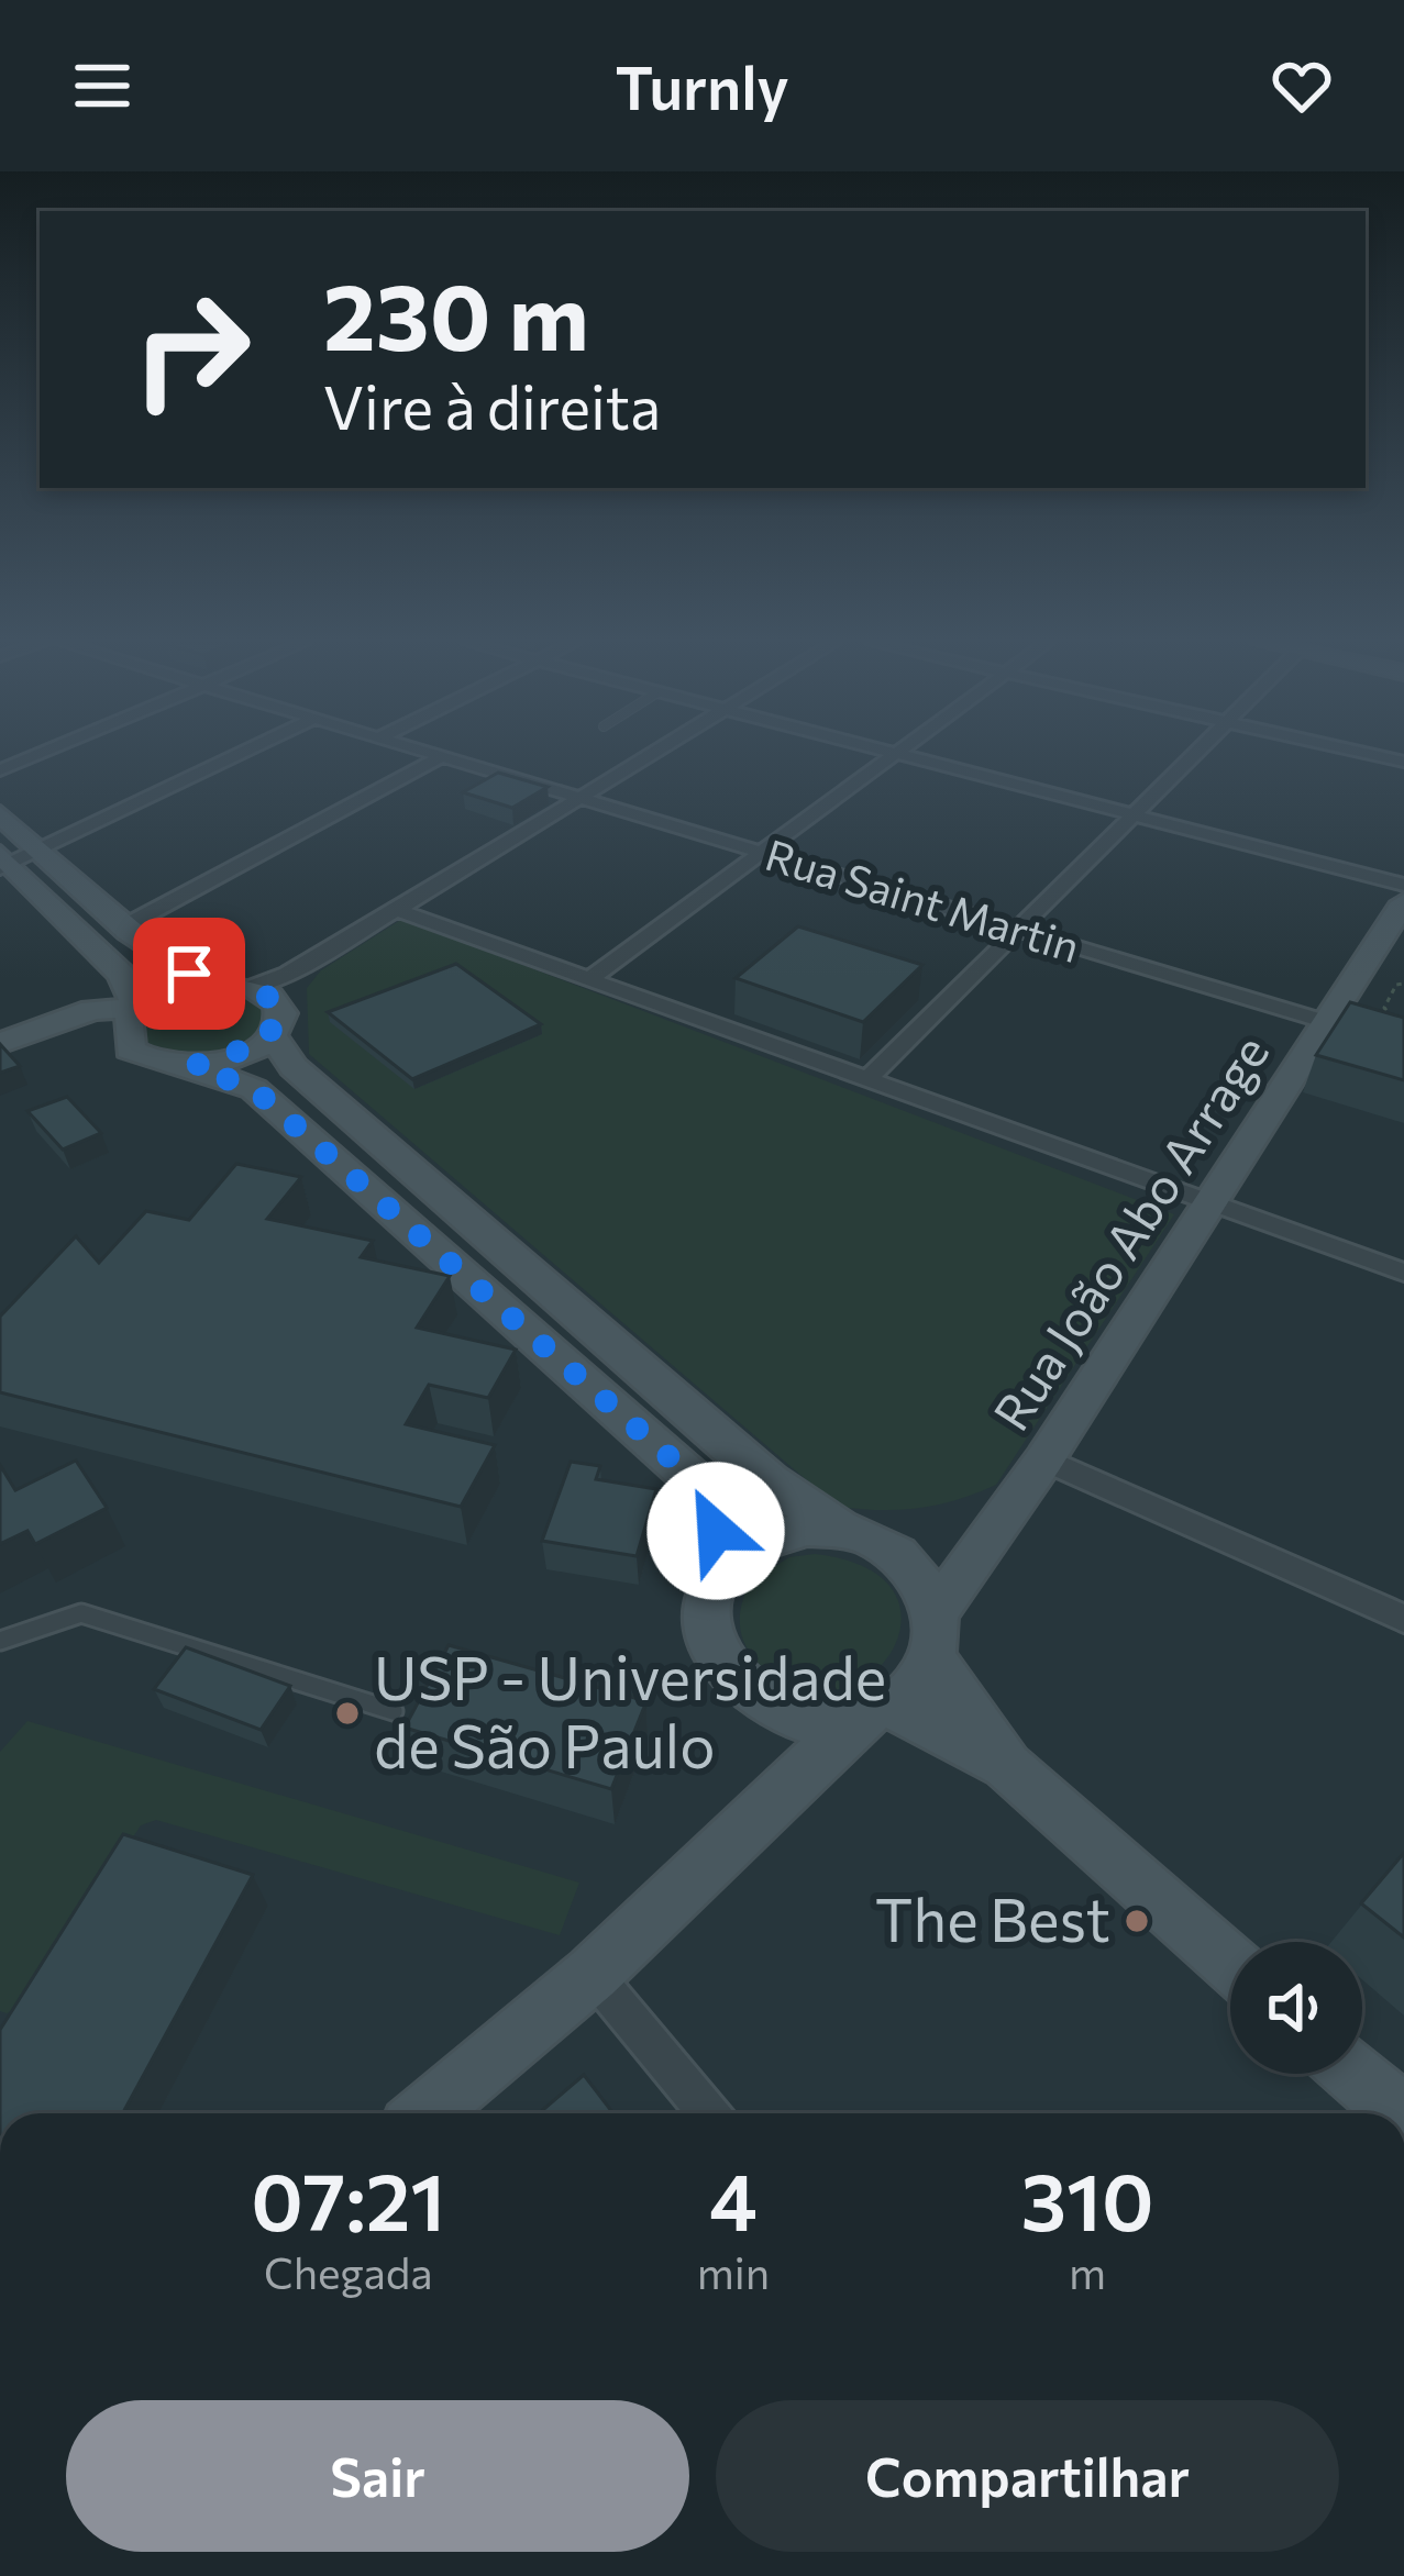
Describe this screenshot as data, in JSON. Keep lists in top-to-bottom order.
{
  "streets": {
    "street": ["Rua Saint Martin", "Rua João Abo Arrage"]
  },
  "crossings": [
    ["Rua Saint Martin", "Rua João Abo Arrage"]
  ],
  "places": ["USP - Universidade de São Paulo", "The Best"],
  "page": {
    "header": "Turnly",
    "turn": ["230 m", "Vire à direita"],
    "eta": [
      "07:21",
      "Chegada",
      "4",
      "min",
      "310",
      "m"
    ],
    "buttons": ["Sair", "Compartilhar"]
  }
}
